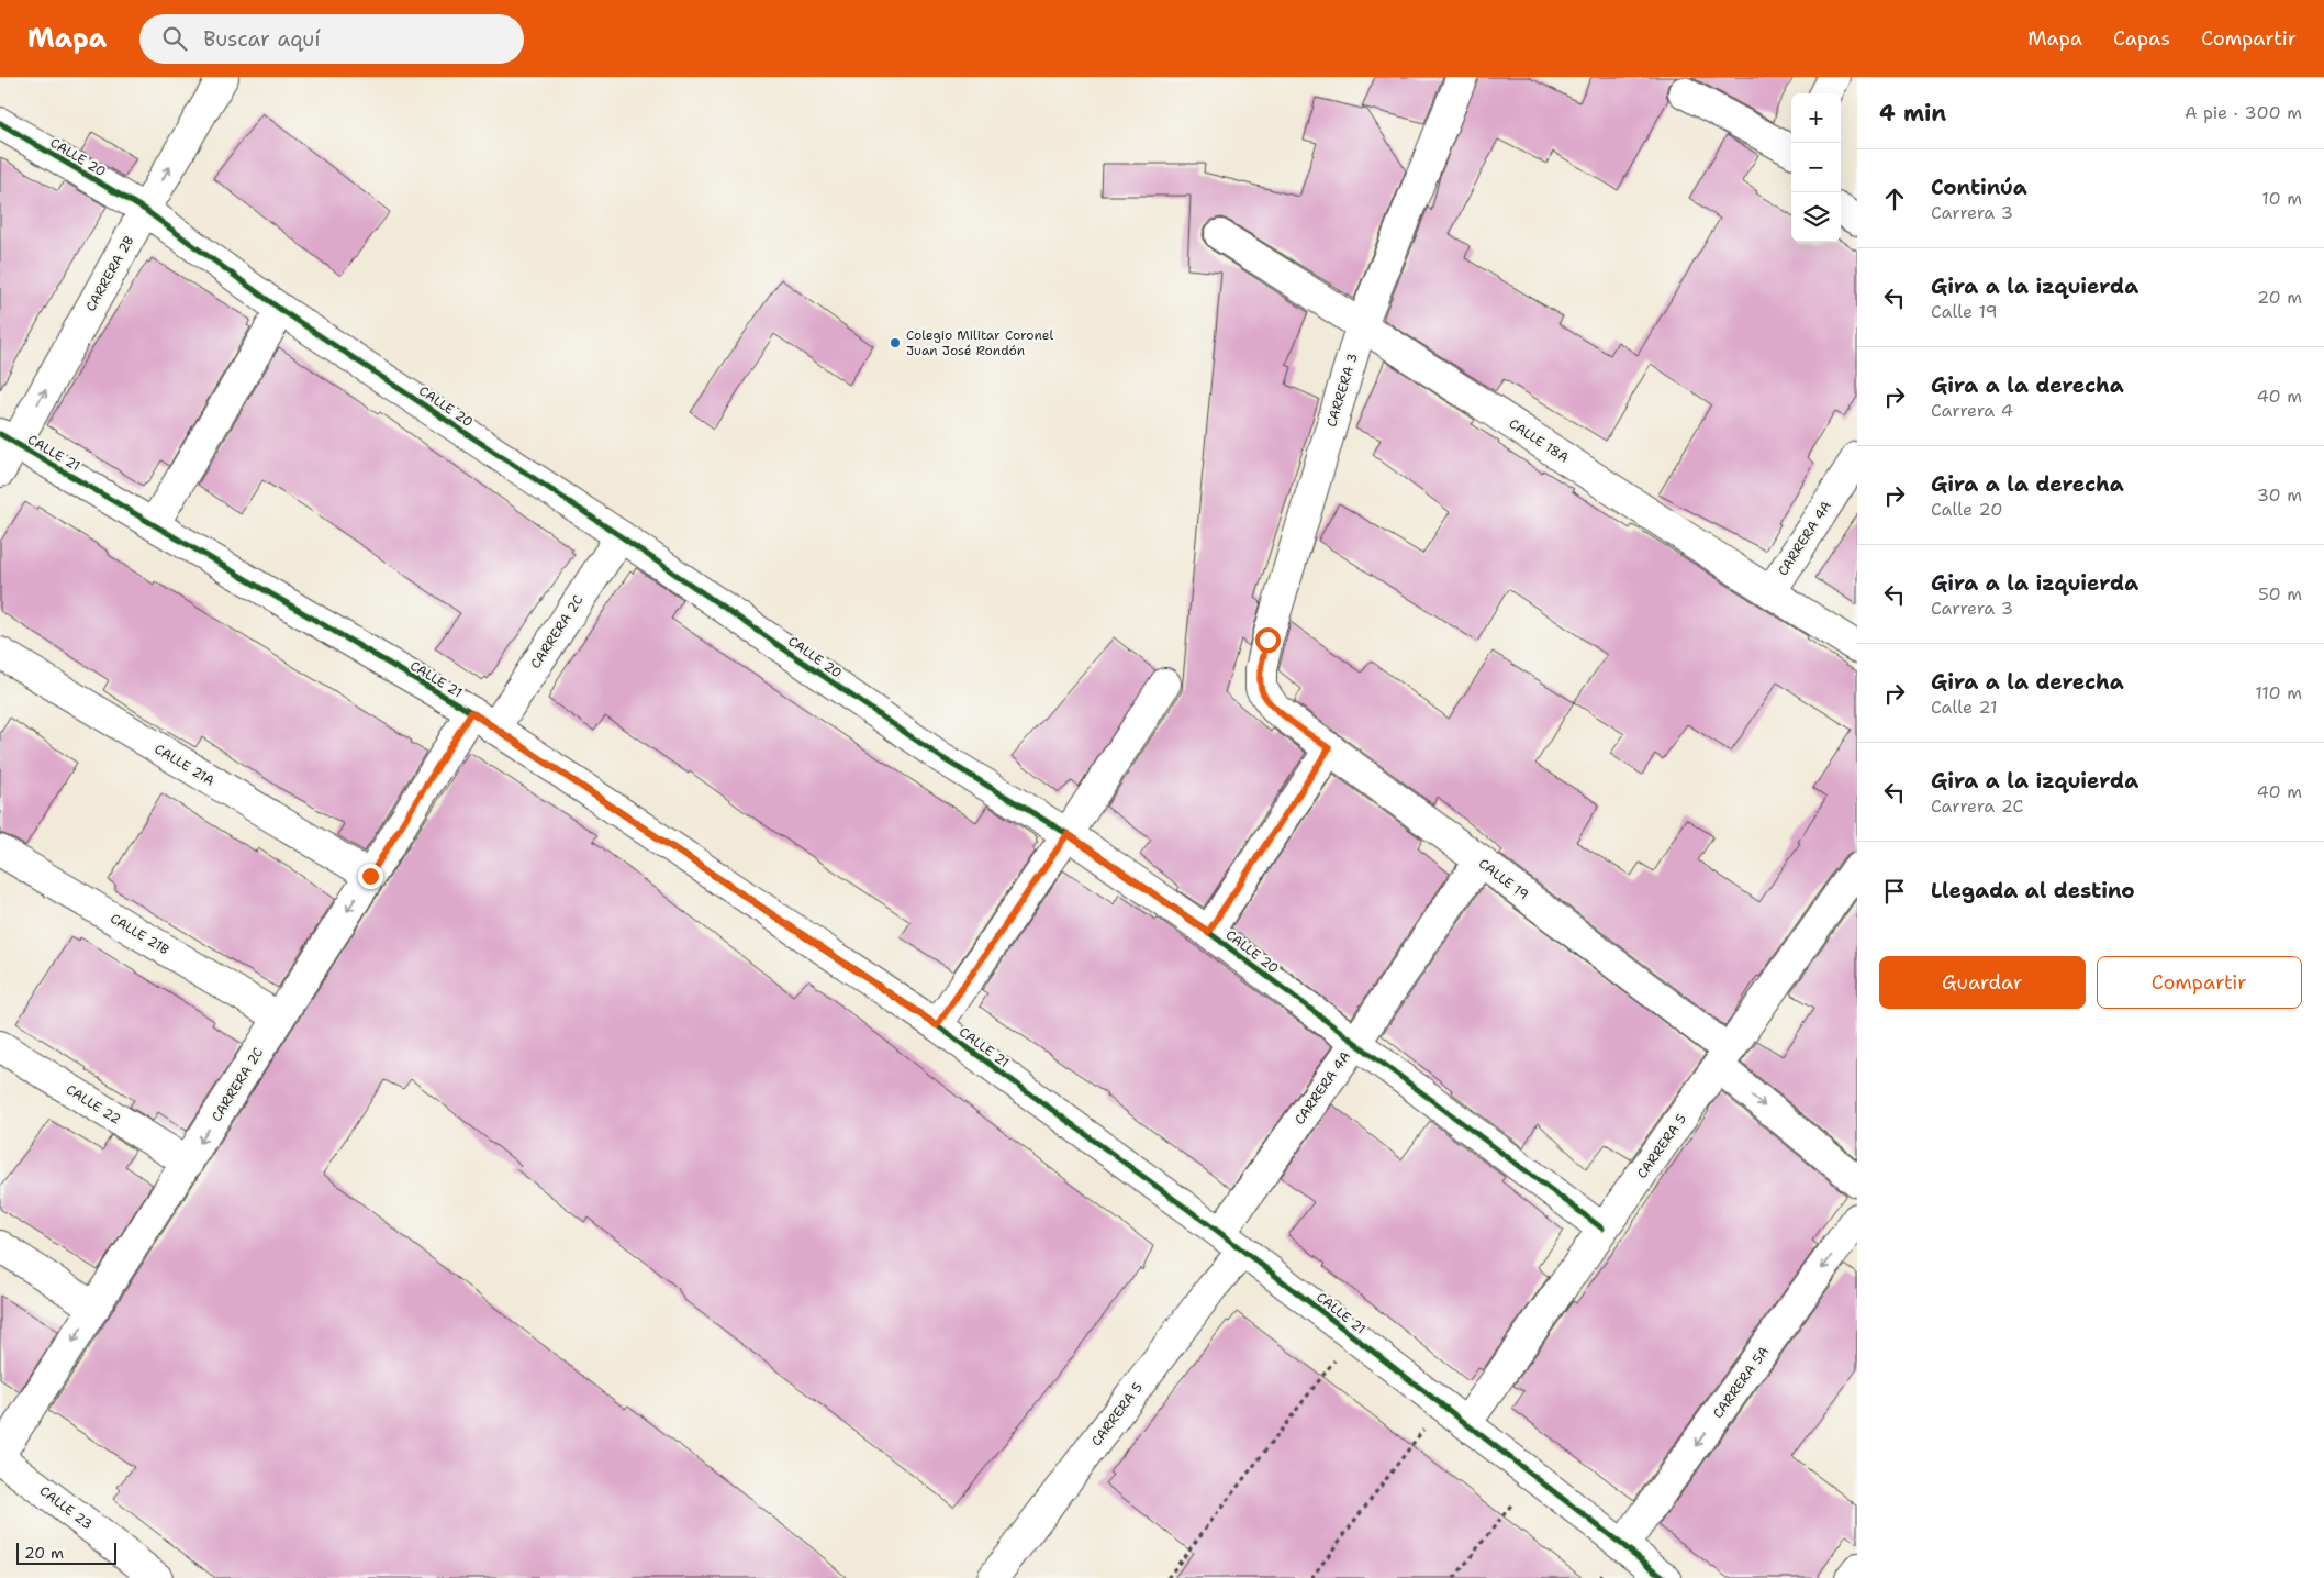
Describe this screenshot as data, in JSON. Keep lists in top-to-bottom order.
{
  "streets": {
    "street": [
      "CALLE 20",
      "CARRERA 2B",
      "CARRERA 3",
      "CALLE 18A",
      "CALLE 21",
      "CARRERA 4A",
      "CARRERA 2C",
      "CALLE 21A",
      "CALLE 19",
      "CALLE 21B",
      "CALLE 22",
      "CARRERA 5",
      "CARRERA 5A",
      "CALLE 23"
    ]
  },
  "crossings": [
    ["CALLE 20", "CARRERA 2B"],
    ["CALLE 20", "CARRERA 4A"],
    ["CALLE 20", "CARRERA 2C"],
    ["CALLE 20", "CARRERA 5"],
    ["CARRERA 2B", "CALLE 21"],
    ["CARRERA 3", "CALLE 18A"],
    ["CARRERA 3", "CALLE 19"],
    ["CALLE 18A", "CARRERA 4A"],
    ["CALLE 21", "CARRERA 4A"],
    ["CALLE 21", "CARRERA 2C"],
    ["CALLE 21", "CARRERA 5"],
    ["CALLE 21", "CARRERA 5A"],
    ["CARRERA 4A", "CALLE 19"],
    ["CARRERA 4A", "CARRERA 5"],
    ["CARRERA 2C", "CALLE 21A"],
    ["CARRERA 2C", "CALLE 21B"],
    ["CARRERA 2C", "CALLE 22"],
    ["CARRERA 2C", "CALLE 23"],
    ["CALLE 19", "CARRERA 5"]
  ],
  "one_way": ["CARRERA 2C", "CARRERA 5A"],
  "places": ["Colegio Militar Coronel Juan José Rondón"],
  "scale_bar": "20 m",
  "page": {
    "header": "Mapa",
    "search": "Buscar aquí",
    "nav": ["Mapa", "Capas", "Compartir"],
    "heading": ["4 min", "A pie · 300 m"],
    "map_buttons": ["+", "−"],
    "list": [
      ["Continúa", "Carrera 3", "10 m"],
      ["Gira a la izquierda", "Calle 19", "20 m"],
      ["Gira a la derecha", "Carrera 4", "40 m"],
      ["Gira a la derecha", "Calle 20", "30 m"],
      ["Gira a la izquierda", "Carrera 3", "50 m"],
      ["Gira a la derecha", "Calle 21", "110 m"],
      ["Gira a la izquierda", "Carrera 2C", "40 m"],
      "Llegada al destino"
    ],
    "buttons": ["Guardar", "Compartir"],
    "scale": "20 m"
  }
}
